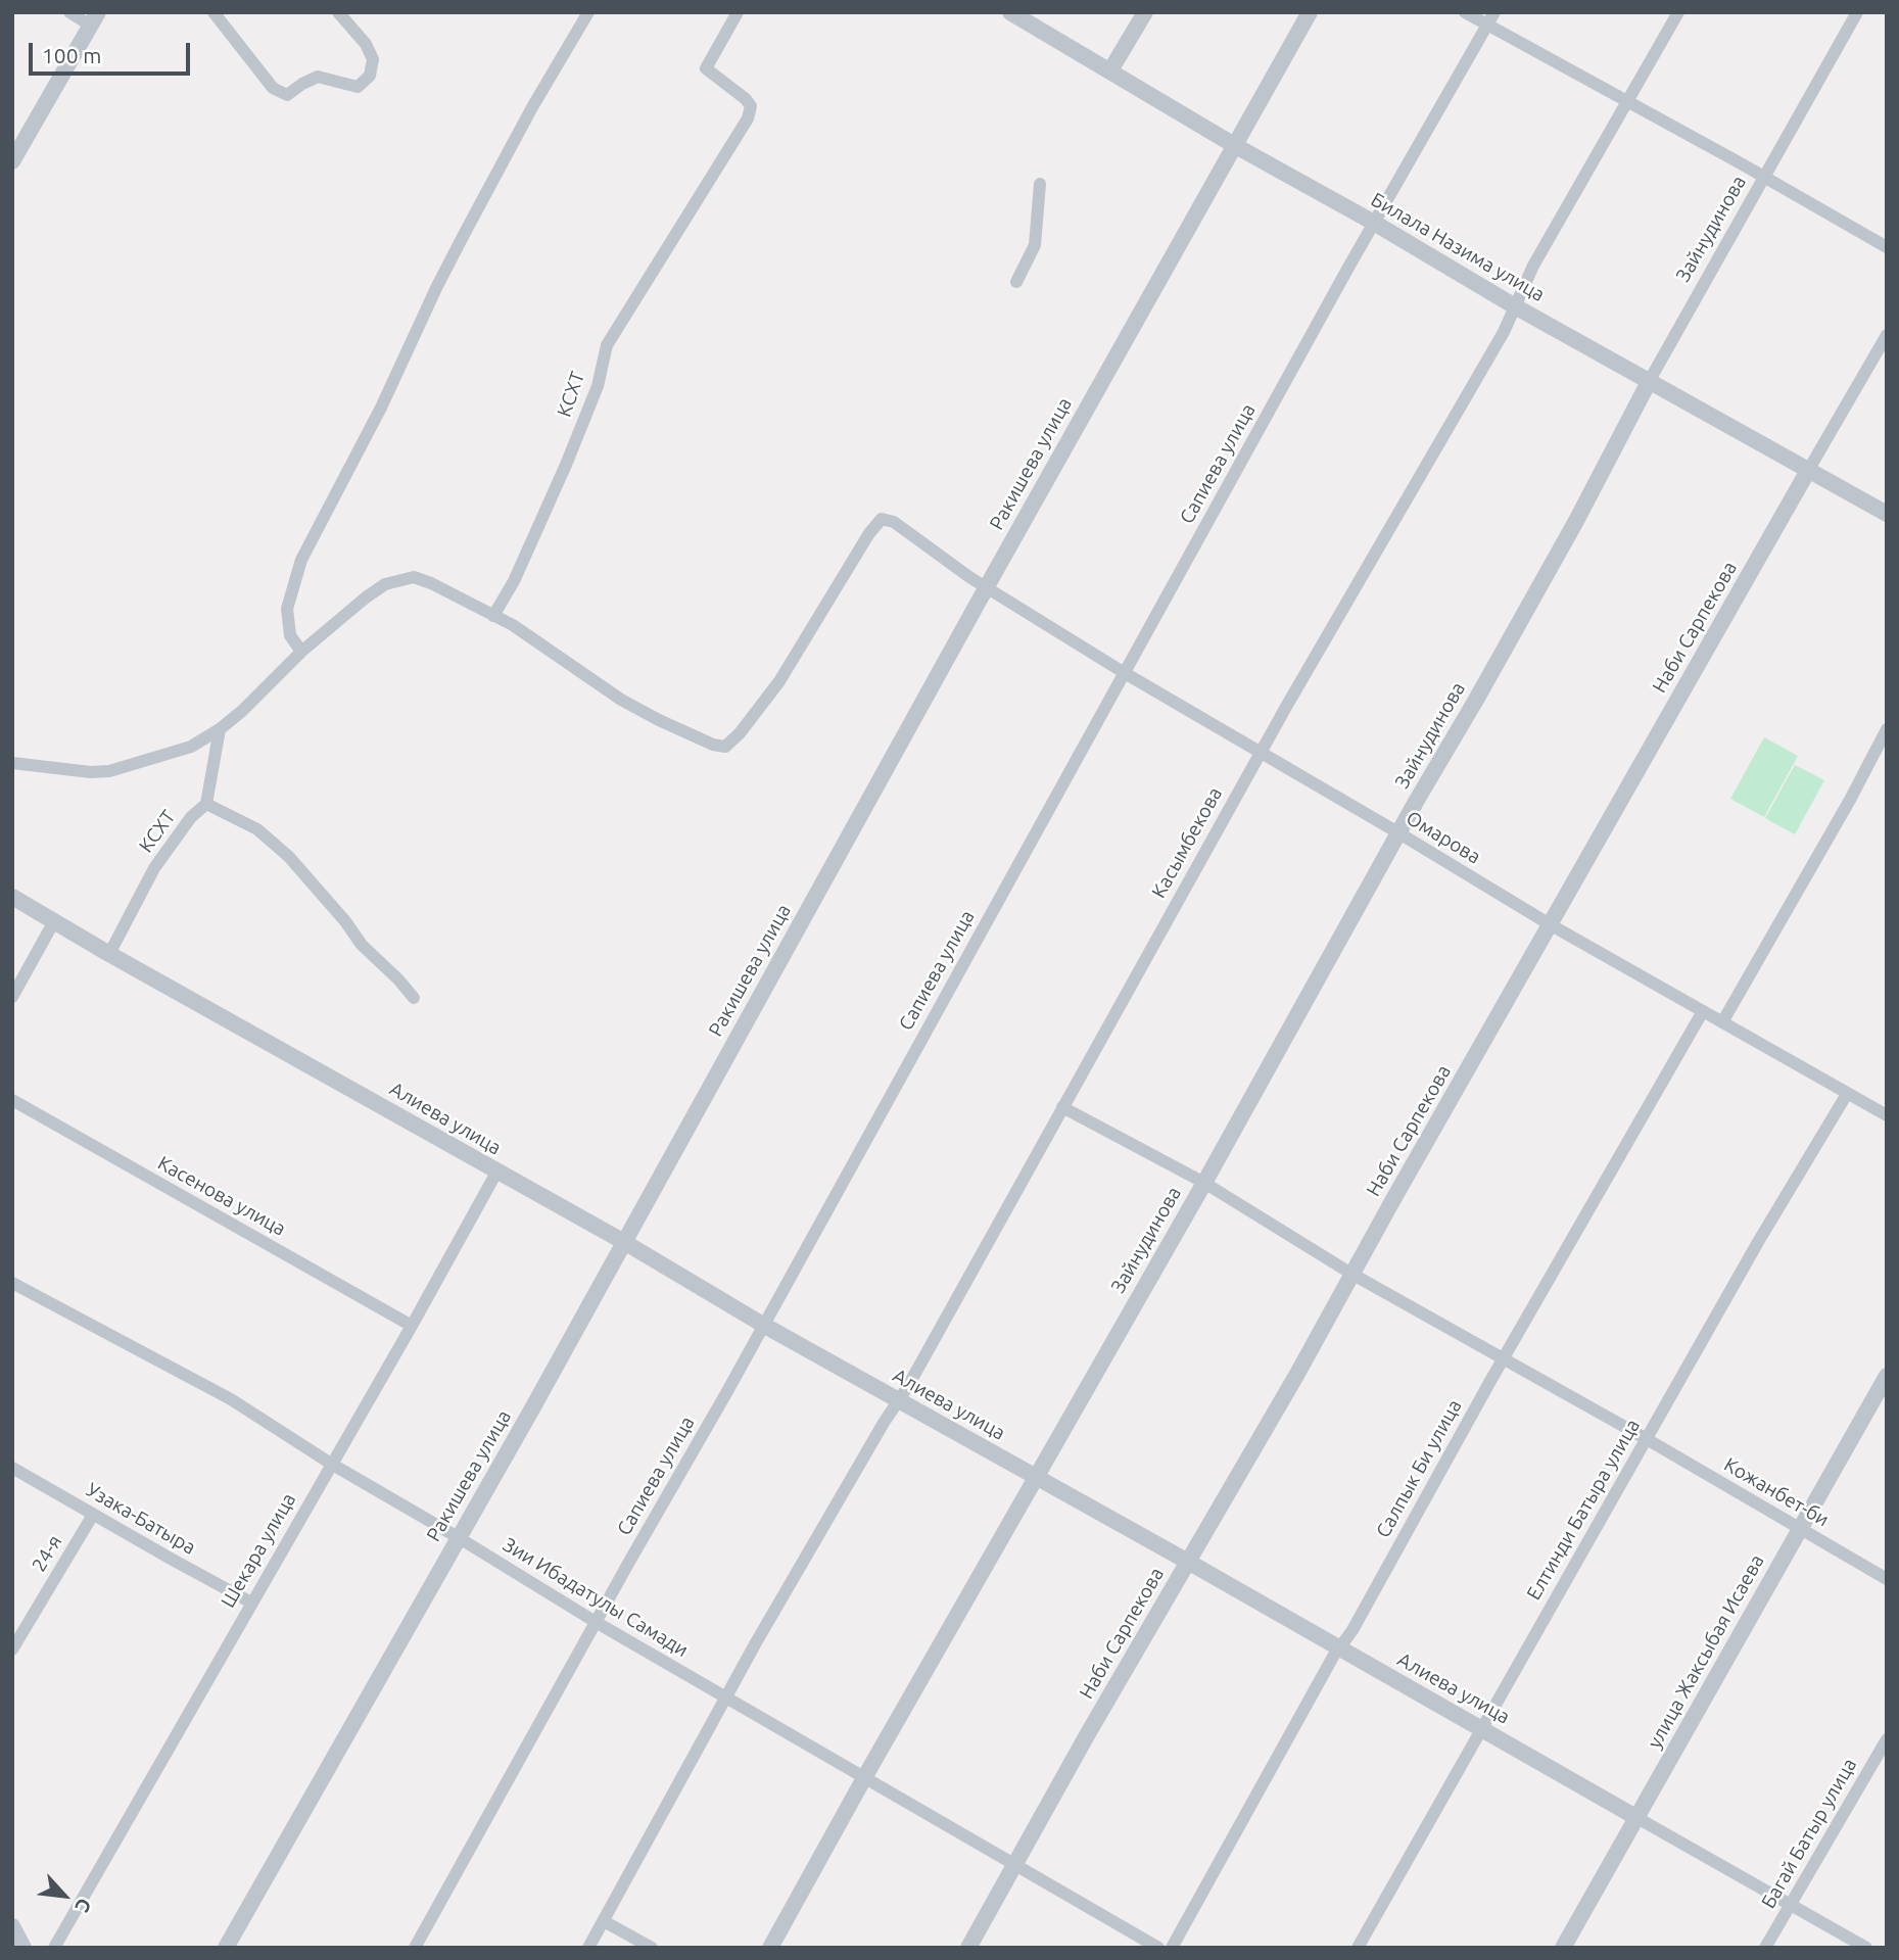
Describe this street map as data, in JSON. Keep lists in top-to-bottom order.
{
  "streets": {
    "street": [
      "Зайнудинова",
      "Билала Назима улица",
      "КСХТ",
      "Ракишева улица",
      "Сапиева улица",
      "Наби Сарпекова",
      "Омарова",
      "Касымбекова",
      "Алиева улица",
      "Касенова улица",
      "Салпык Би улица",
      "Кожанбет-би",
      "Елтинди Батыра улица",
      "Узака-Батыра",
      "Шекара улица",
      "24-я",
      "Зии Ибадатулы Самади",
      "улица Жаксыбая Исаева",
      "Багай Батыр улица"
    ]
  },
  "crossings": [
    ["Зайнудинова", "Билала Назима улица"],
    ["Зайнудинова", "Омарова"],
    ["Зайнудинова", "Алиева улица"],
    ["Зайнудинова", "Кожанбет-би"],
    ["Зайнудинова", "Зии Ибадатулы Самади"],
    ["Билала Назима улица", "Ракишева улица"],
    ["Билала Назима улица", "Сапиева улица"],
    ["Билала Назима улица", "Наби Сарпекова"],
    ["Билала Назима улица", "Касымбекова"],
    ["КСХТ", "Омарова"],
    ["КСХТ", "Алиева улица"],
    ["Ракишева улица", "Омарова"],
    ["Ракишева улица", "Алиева улица"],
    ["Ракишева улица", "Зии Ибадатулы Самади"],
    ["Сапиева улица", "Омарова"],
    ["Сапиева улица", "Алиева улица"],
    ["Сапиева улица", "Зии Ибадатулы Самади"],
    ["Наби Сарпекова", "Омарова"],
    ["Наби Сарпекова", "Алиева улица"],
    ["Наби Сарпекова", "Кожанбет-би"],
    ["Наби Сарпекова", "Зии Ибадатулы Самади"],
    ["Омарова", "Касымбекова"],
    ["Омарова", "Салпык Би улица"],
    ["Омарова", "Елтинди Батыра улица"],
    ["Касымбекова", "Алиева улица"],
    ["Касымбекова", "Кожанбет-би"],
    ["Касымбекова", "Зии Ибадатулы Самади"],
    ["Алиева улица", "Салпык Би улица"],
    ["Алиева улица", "Елтинди Батыра улица"],
    ["Алиева улица", "Шекара улица"],
    ["Алиева улица", "улица Жаксыбая Исаева"],
    ["Алиева улица", "Багай Батыр улица"],
    ["Касенова улица", "Шекара улица"],
    ["Салпык Би улица", "Кожанбет-би"],
    ["Кожанбет-би", "Елтинди Батыра улица"],
    ["Кожанбет-би", "улица Жаксыбая Исаева"],
    ["Узака-Батыра", "Шекара улица"],
    ["Узака-Батыра", "24-я"],
    ["Шекара улица", "Зии Ибадатулы Самади"]
  ],
  "scale_bar": "100 m",
  "north": "bottom right"
}
